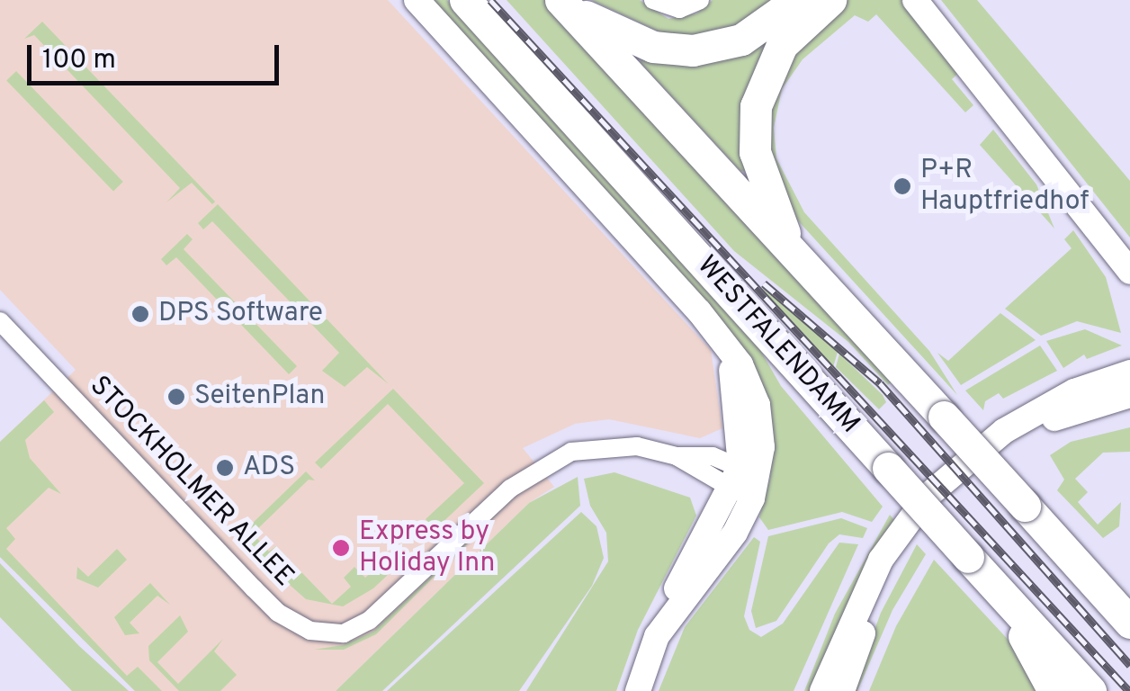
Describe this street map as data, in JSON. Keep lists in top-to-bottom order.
{
  "streets": {
    "highway": ["WESTFALENDAMM"],
    "street": ["STOCKHOLMER ALLEE"]
  },
  "places": [
    "P+R Hauptfriedhof",
    "DPS Software",
    "SeitenPlan",
    "ADS",
    "Express by Holiday Inn"
  ],
  "scale_bar": "100 m"
}
